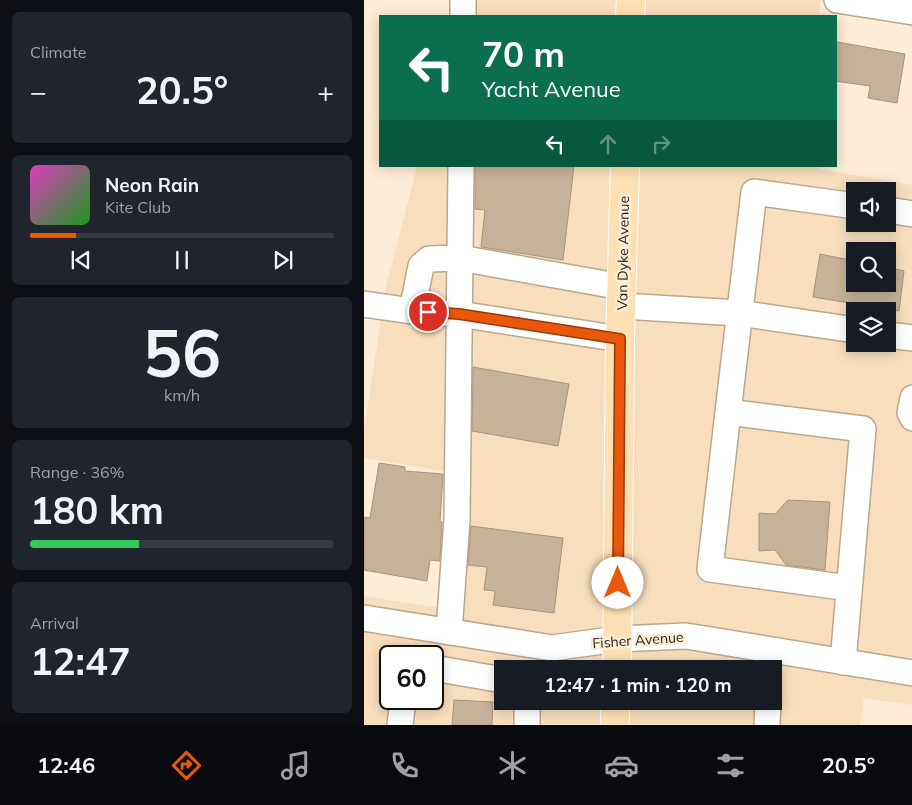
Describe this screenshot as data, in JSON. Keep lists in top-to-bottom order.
{
  "streets": {
    "main road": ["Van Dyke Avenue"],
    "street": ["Fisher Avenue"]
  },
  "crossings": [
    ["Van Dyke Avenue", "Fisher Avenue"]
  ],
  "page": {
    "tile": [
      "Climate",
      ["56", "km/h"],
      ["Range · 36%", "180 km"],
      ["Arrival", "12:47"]
    ],
    "turn": ["70 m", "Yacht Avenue"],
    "heat": ["−", "20.5°", "+"],
    "song": ["Neon Rain", "Kite Club"],
    "limit": "60",
    "trip": "12:47 · 1 min · 120 m",
    "tabs": ["12:46", "20.5°"]
  }
}
